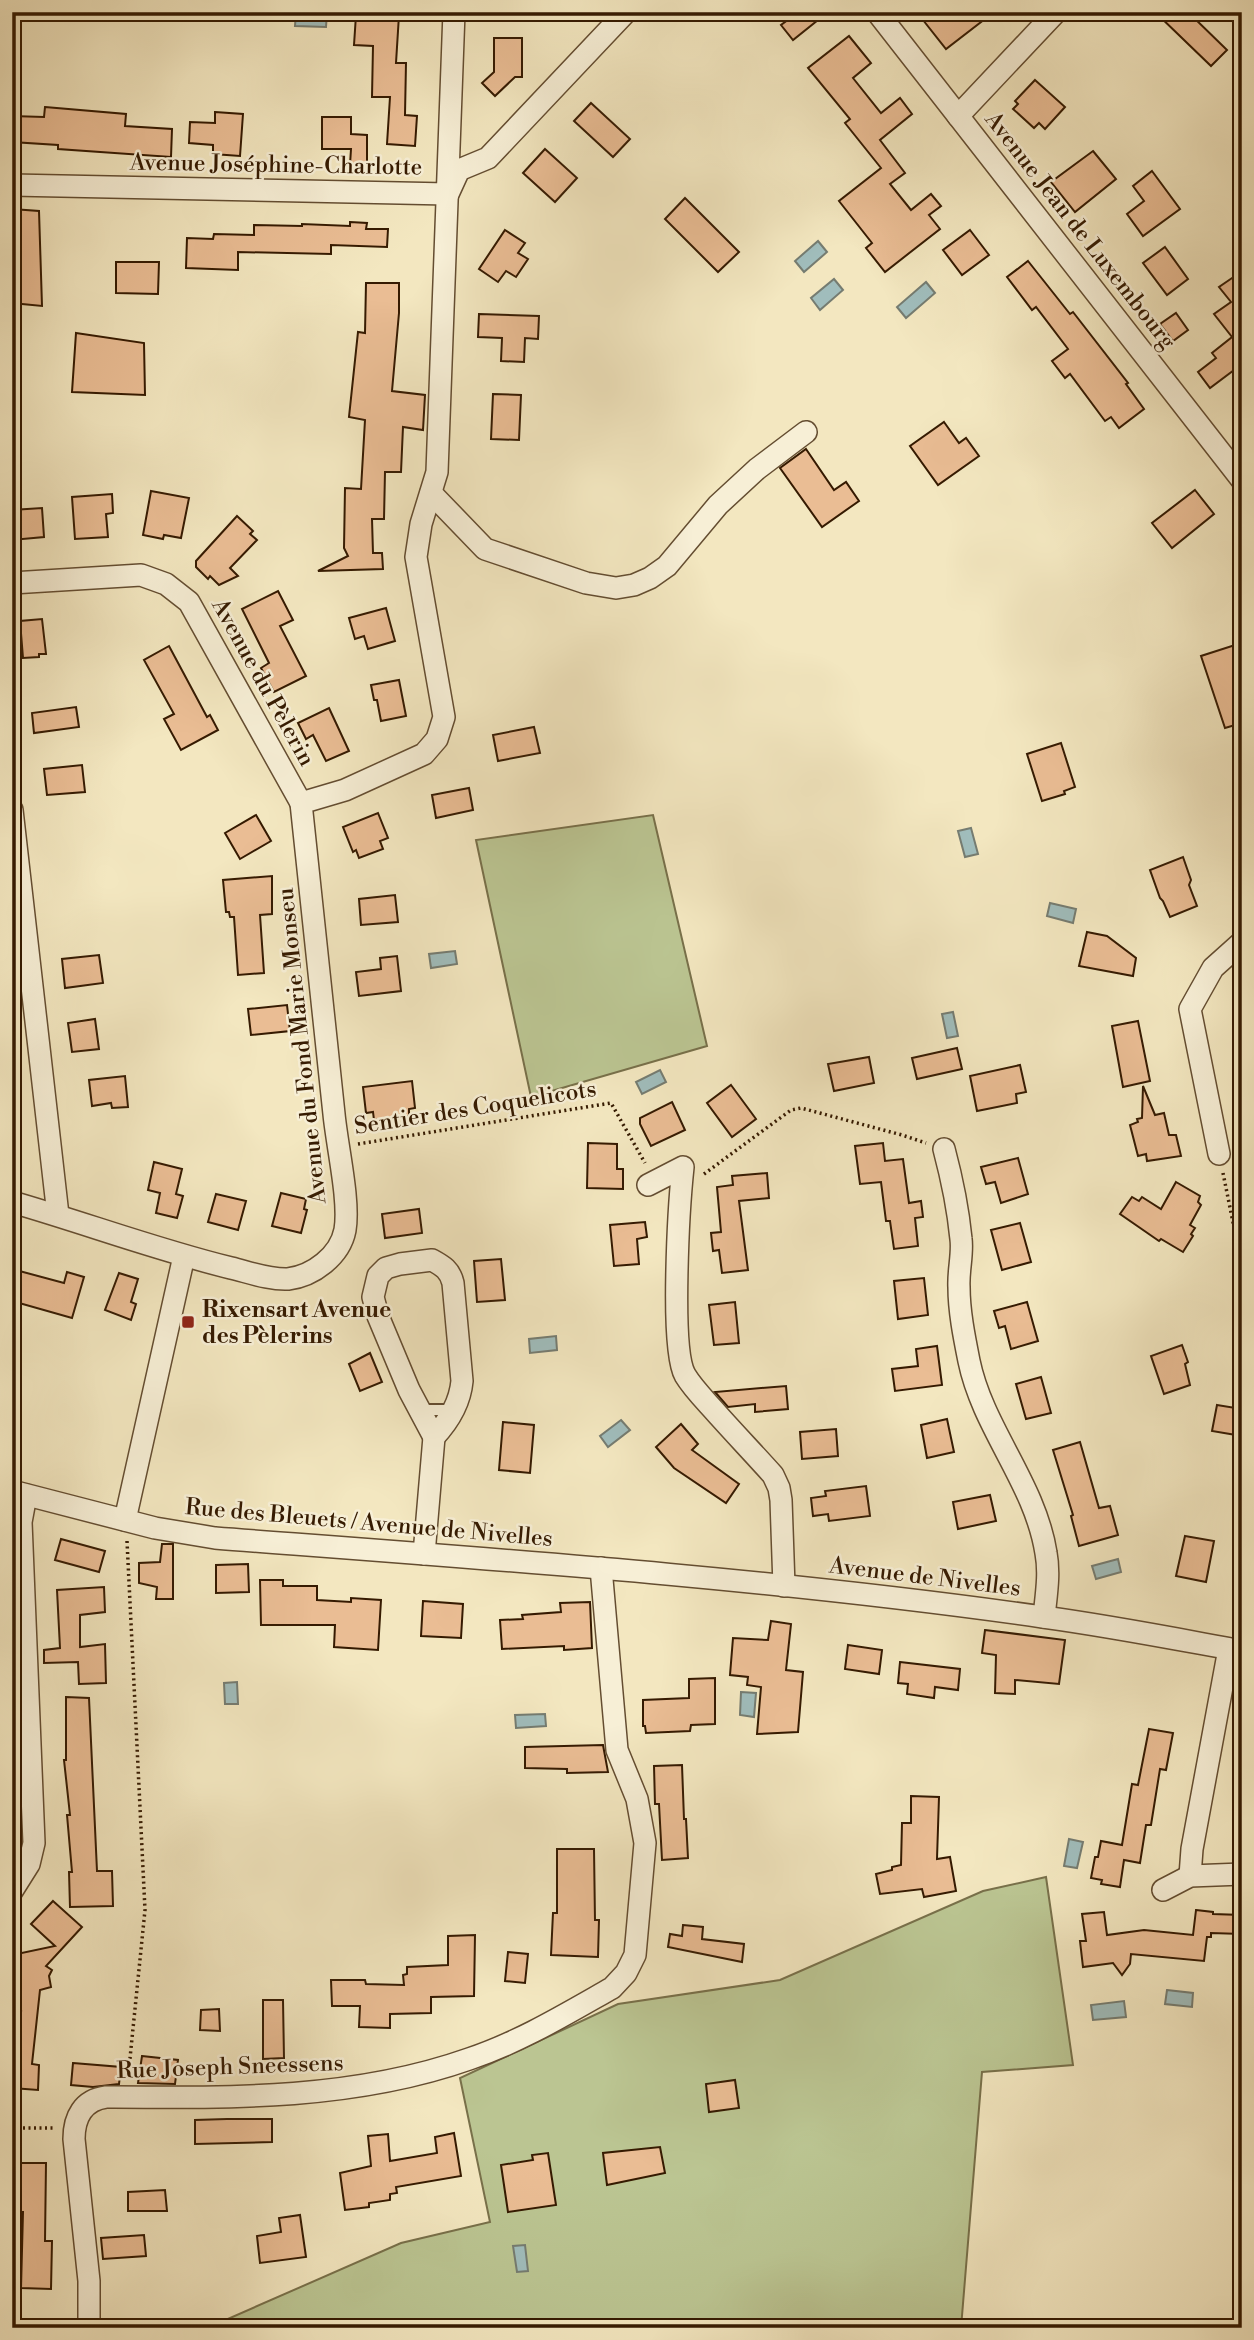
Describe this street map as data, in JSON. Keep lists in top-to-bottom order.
{
  "streets": {
    "street": [
      "Avenue Joséphine-Charlotte",
      "Avenue Jean de Luxembourg",
      "Avenue du Pèlerin",
      "Avenue du Fond Marie Monseu",
      "Rue des Bleuets / Avenue de Nivelles",
      "Avenue de Nivelles",
      "Rue Joseph Sneessens"
    ],
    "path": ["Sentier des Coquelicots"]
  },
  "crossings": [
    ["Avenue du Pèlerin", "Avenue du Fond Marie Monseu"],
    ["Avenue du Fond Marie Monseu", "Sentier des Coquelicots"],
    ["Rue des Bleuets / Avenue de Nivelles", "Avenue de Nivelles"],
    ["Rue des Bleuets / Avenue de Nivelles", "Rue Joseph Sneessens"],
    ["Avenue de Nivelles", "Rue Joseph Sneessens"]
  ],
  "places": {
    "transit": ["Rixensart Avenue des Pèlerins"]
  }
}
